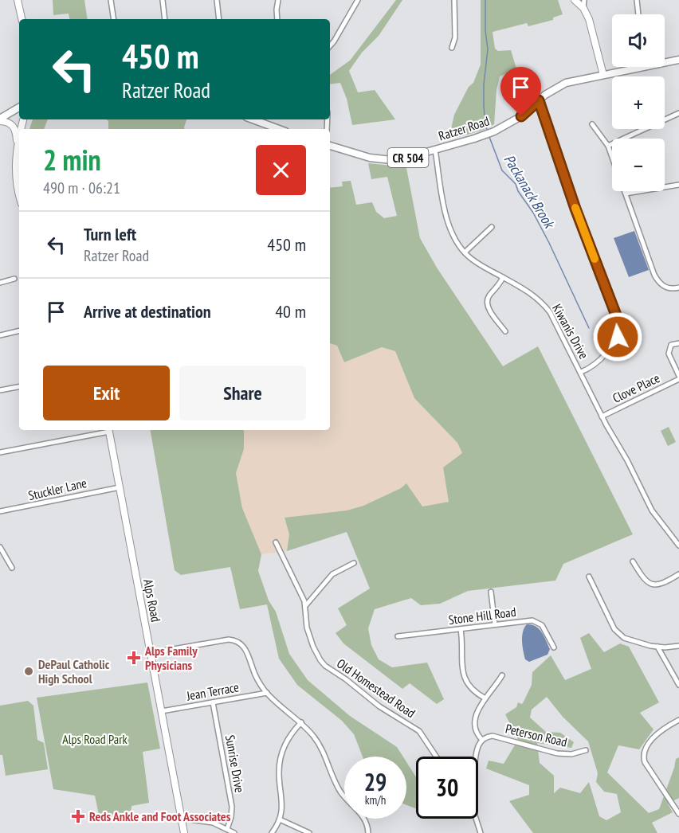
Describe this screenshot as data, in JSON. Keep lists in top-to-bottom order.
{
  "streets": {
    "main road": ["Ratzer Road", "CR 504", "Alps Road"],
    "street": [
      "Kiwanis Drive",
      "Clove Place",
      "Stuckler Lane",
      "Stone Hill Road",
      "Old Homestead Road",
      "Jean Terrace",
      "Peterson Road",
      "Sunrise Drive"
    ]
  },
  "crossings": [
    ["Ratzer Road", "Kiwanis Drive"],
    ["Kiwanis Drive", "Clove Place"],
    ["Stuckler Lane", "Alps Road"],
    ["Alps Road", "Jean Terrace"],
    ["Jean Terrace", "Sunrise Drive"]
  ],
  "water": ["Packanack Brook"],
  "parks": ["Alps Road Park"],
  "places": {
    "health": ["Alps Family Physicians", "Reds Ankle and Foot Associates"],
    "other": ["DePaul Catholic High School"]
  },
  "page": {
    "map_buttons": ["+", "−"],
    "turn": ["450 m", "Ratzer Road"],
    "heading": ["2 min", "490 m · 06:21"],
    "list": [
      {
        "name": "Turn left",
        "note": "Ratzer Road",
        "value": "450 m"
      },
      {
        "name": "Arrive at destination",
        "value": "40 m"
      }
    ],
    "buttons": ["Exit", "Share"],
    "speed": "29 km/h",
    "limit": "30"
  }
}
